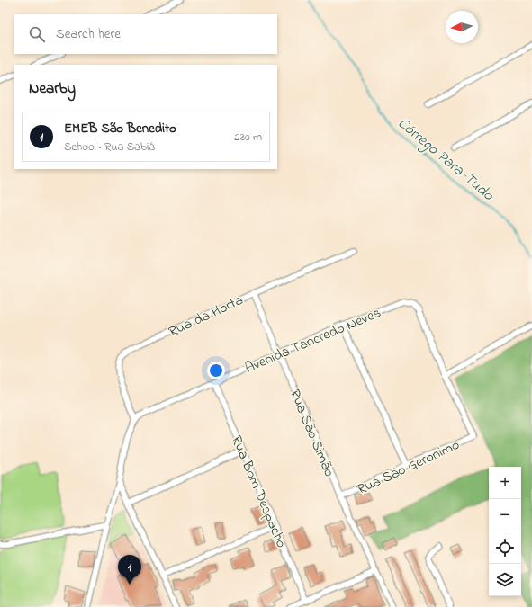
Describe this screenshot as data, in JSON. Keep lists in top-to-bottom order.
{
  "streets": {
    "street": [
      "Rua da Horta",
      "Avenida Tancredo Neves",
      "Rua São Simão",
      "Rua São Geronimo",
      "Rua Bom Despacho"
    ]
  },
  "crossings": [
    ["Rua da Horta", "Avenida Tancredo Neves"],
    ["Rua da Horta", "Rua São Simão"],
    ["Avenida Tancredo Neves", "Rua São Simão"],
    ["Avenida Tancredo Neves", "Rua São Geronimo"],
    ["Avenida Tancredo Neves", "Rua Bom Despacho"],
    ["Rua São Simão", "Rua São Geronimo"]
  ],
  "water": ["Córrego Para-Tudo"],
  "north": "left",
  "page": {
    "search": "Search here",
    "heading": "Nearby",
    "list": [
      {
        "mark": "1",
        "name": "EMEB São Benedito",
        "note": "School · Rua Sabiá",
        "value": "230 m"
      }
    ],
    "map_buttons": ["+", "−"],
    "pins": "1"
  }
}
